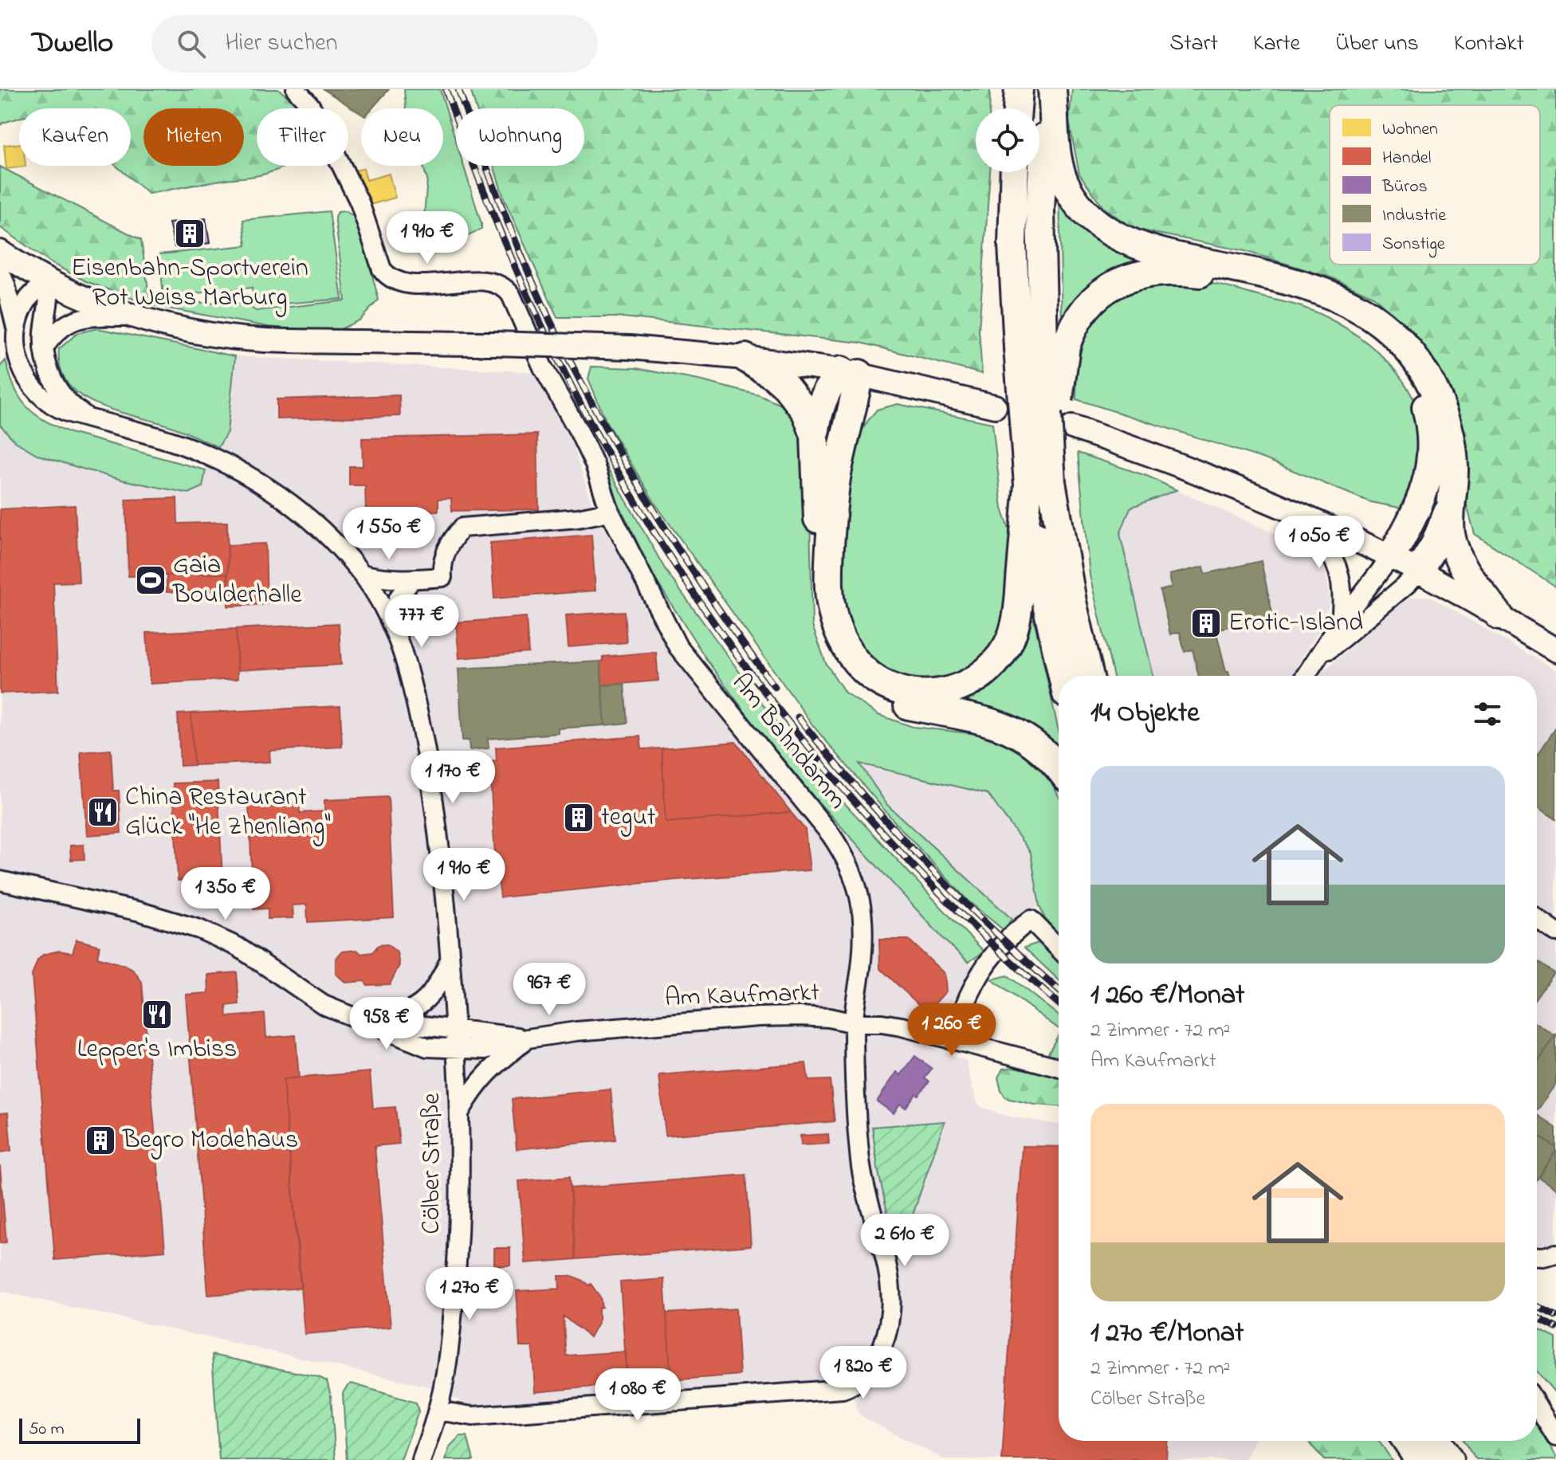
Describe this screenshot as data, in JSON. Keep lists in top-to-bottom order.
{
  "streets": {
    "street": ["Am Bahndamm", "Am Kaufmarkt", "Cölber Straße"]
  },
  "crossings": [
    ["Am Bahndamm", "Am Kaufmarkt"],
    ["Am Bahndamm", "Cölber Straße"],
    ["Am Kaufmarkt", "Cölber Straße"]
  ],
  "places": {
    "building": [
      "Eisenbahn-Sportverein Rot Weiss Marburg",
      "Erotic-Island",
      "tegut",
      "Begro Modehaus"
    ],
    "sports": ["Gaia Boulderhalle"],
    "restaurant": ["China Restaurant Glück \"He Zhenliang\"", "Lepper's Imbiss"]
  },
  "legend": [
    "Wohnen",
    "Handel",
    "Büros",
    "Industrie",
    "Sonstige"
  ],
  "scale_bar": "50 m",
  "page": {
    "header": "Dwello",
    "search": "Hier suchen",
    "nav": [
      "Start",
      "Karte",
      "Über uns",
      "Kontakt"
    ],
    "chip": [
      "Kaufen",
      "Mieten",
      "Filter",
      "Neu",
      "Wohnung"
    ],
    "price": [
      "1 910 €",
      "1 550 €",
      "1 050 €",
      "777 €",
      "1 170 €",
      "1 910 €",
      "1 350 €",
      "967 €",
      "958 €",
      "1 260 €",
      "2 610 €",
      "1 270 €",
      "1 820 €",
      "1 080 €"
    ],
    "heading": "14 Objekte",
    "list": [
      {
        "name": "1 260 €/Monat",
        "note": "2 Zimmer · 72 m² · Am Kaufmarkt"
      },
      {
        "name": "1 270 €/Monat",
        "note": "2 Zimmer · 72 m² · Cölber Straße"
      }
    ],
    "scale": "50 m"
  }
}
